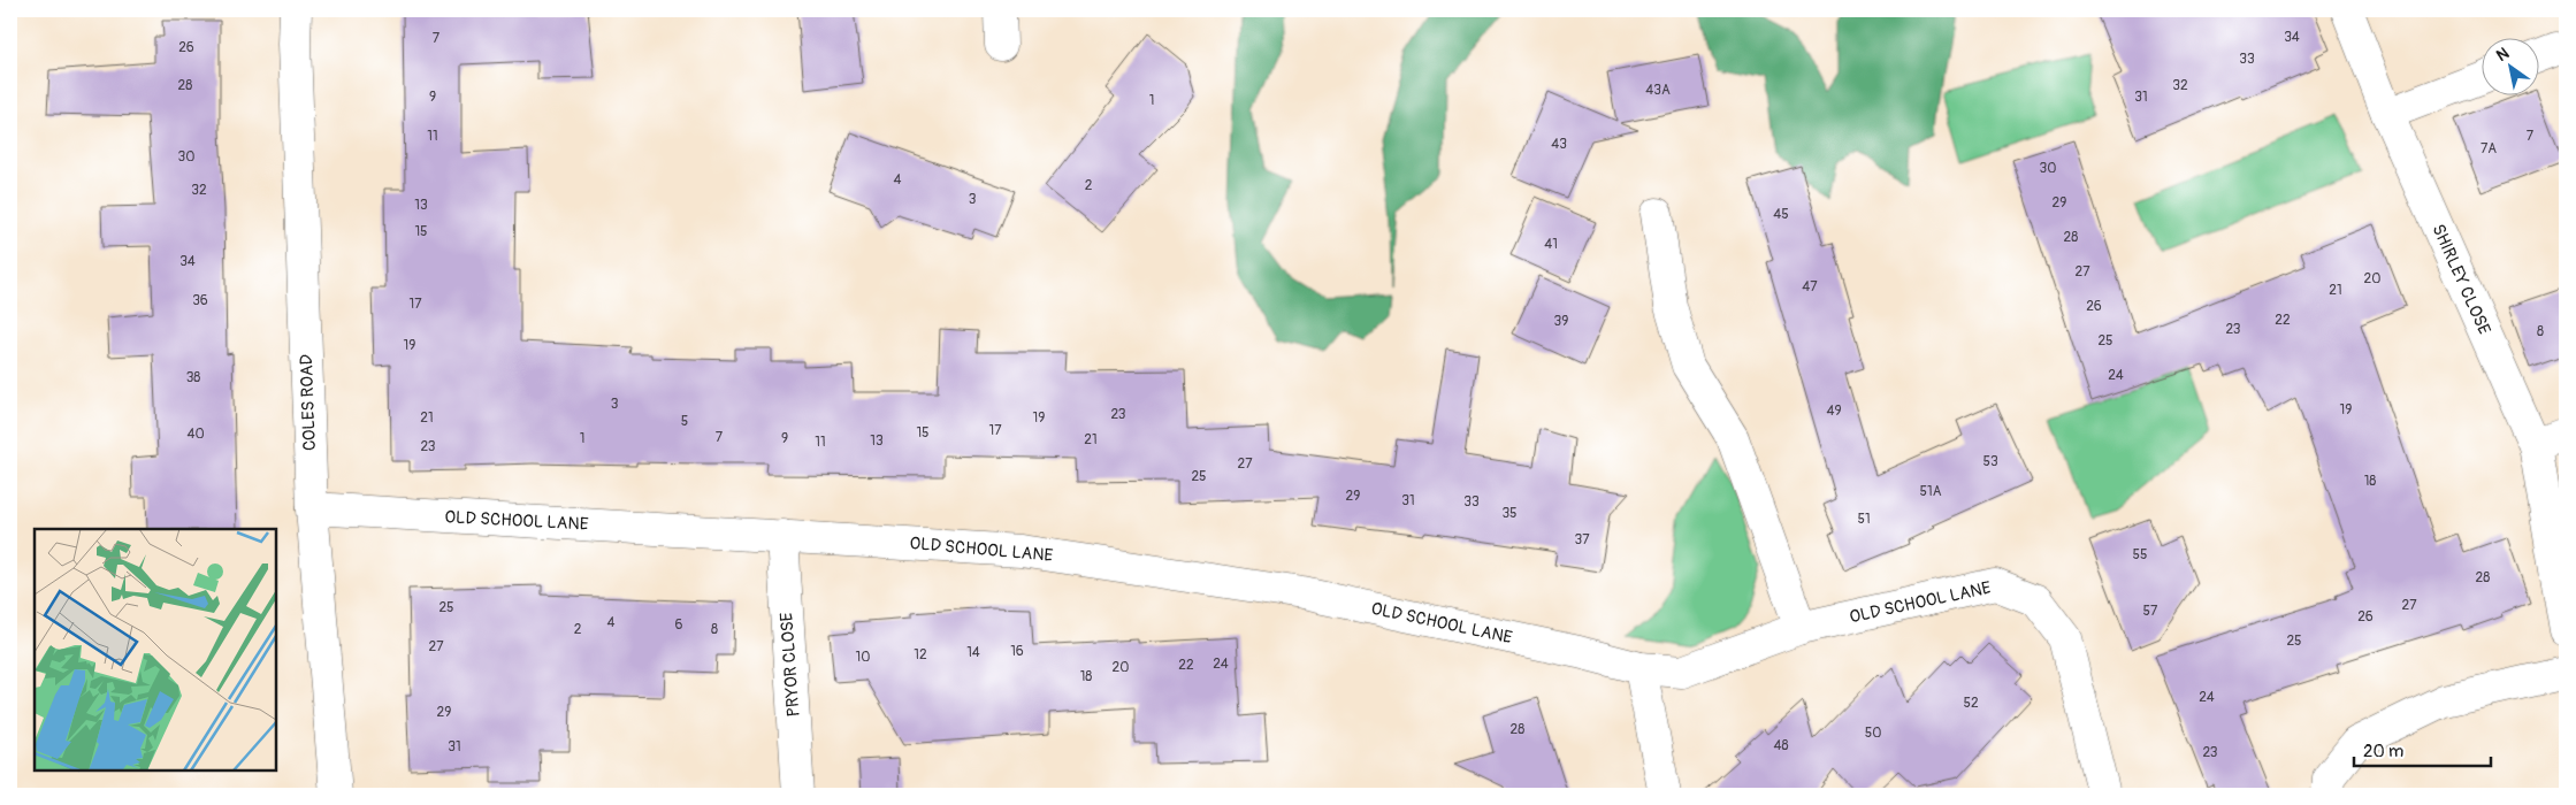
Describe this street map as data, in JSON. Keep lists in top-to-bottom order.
{
  "streets": {
    "street": [
      "SHIRLEY CLOSE",
      "COLES ROAD",
      "OLD SCHOOL LANE",
      "PRYOR CLOSE"
    ]
  },
  "crossings": [
    ["COLES ROAD", "OLD SCHOOL LANE"],
    ["OLD SCHOOL LANE", "PRYOR CLOSE"]
  ],
  "house_numbers": [
    "34",
    "7",
    "26",
    "33",
    "28",
    "32",
    "43A",
    "9",
    "31",
    "1",
    "11",
    "7",
    "43",
    "7A",
    "30",
    "30",
    "4",
    "2",
    "32",
    "3",
    "29",
    "13",
    "45",
    "15",
    "28",
    "41",
    "34",
    "27",
    "20",
    "47",
    "21",
    "36",
    "17",
    "26",
    "22",
    "39",
    "23",
    "8",
    "25",
    "19",
    "24",
    "38",
    "3",
    "19",
    "49",
    "23",
    "21",
    "19",
    "5",
    "17",
    "15",
    "40",
    "7",
    "1",
    "9",
    "21",
    "13",
    "11",
    "23",
    "53",
    "27",
    "25",
    "18",
    "51A",
    "29",
    "31",
    "33",
    "35",
    "51",
    "37",
    "55",
    "28",
    "27",
    "25",
    "57",
    "26",
    "4",
    "6",
    "2",
    "8",
    "25",
    "27",
    "16",
    "14",
    "12",
    "10",
    "24",
    "22",
    "20",
    "18",
    "24",
    "52",
    "29",
    "28",
    "50",
    "48",
    "31",
    "23"
  ],
  "scale_bar": "20 m",
  "north": "top left"
}
